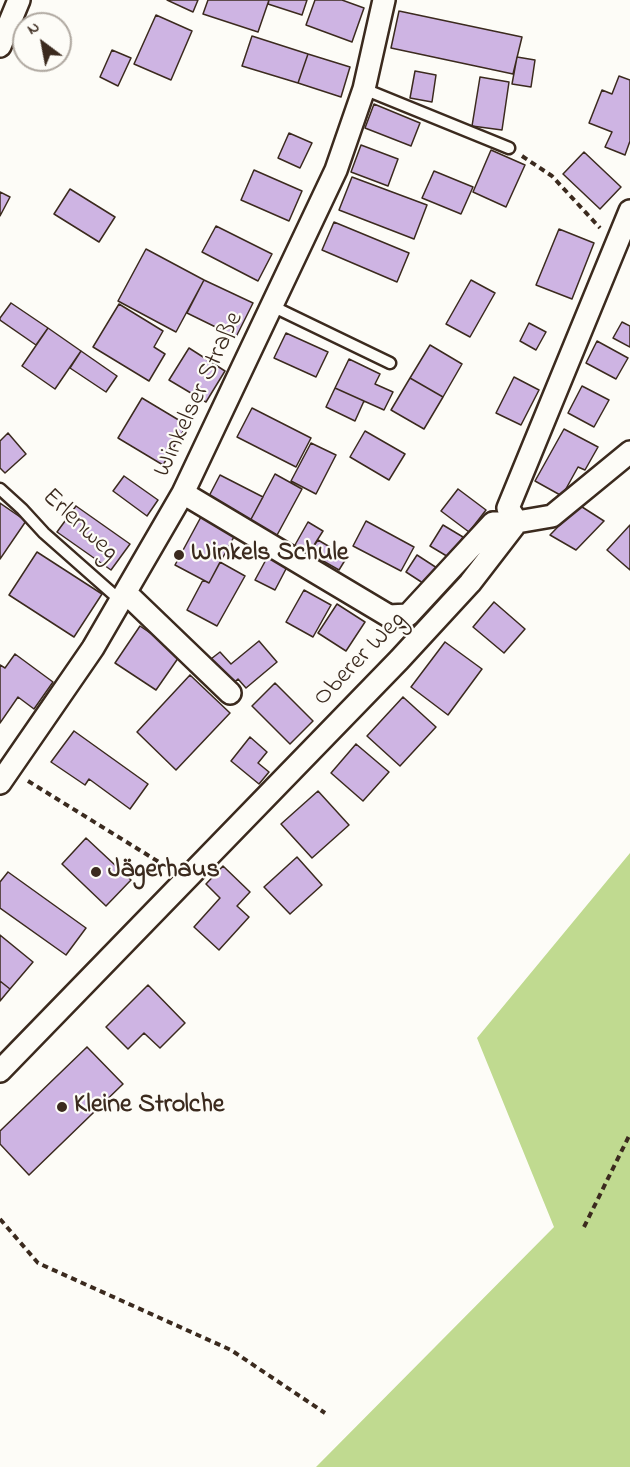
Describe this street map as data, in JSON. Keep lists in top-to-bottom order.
{
  "streets": {
    "street": ["Winkelser Straße", "Erlenweg", "Oberer Weg"]
  },
  "crossings": [
    ["Winkelser Straße", "Erlenweg"]
  ],
  "places": ["Winkels Schule", "Jägerhaus", "Kleine Strolche"],
  "north": "top left"
}
